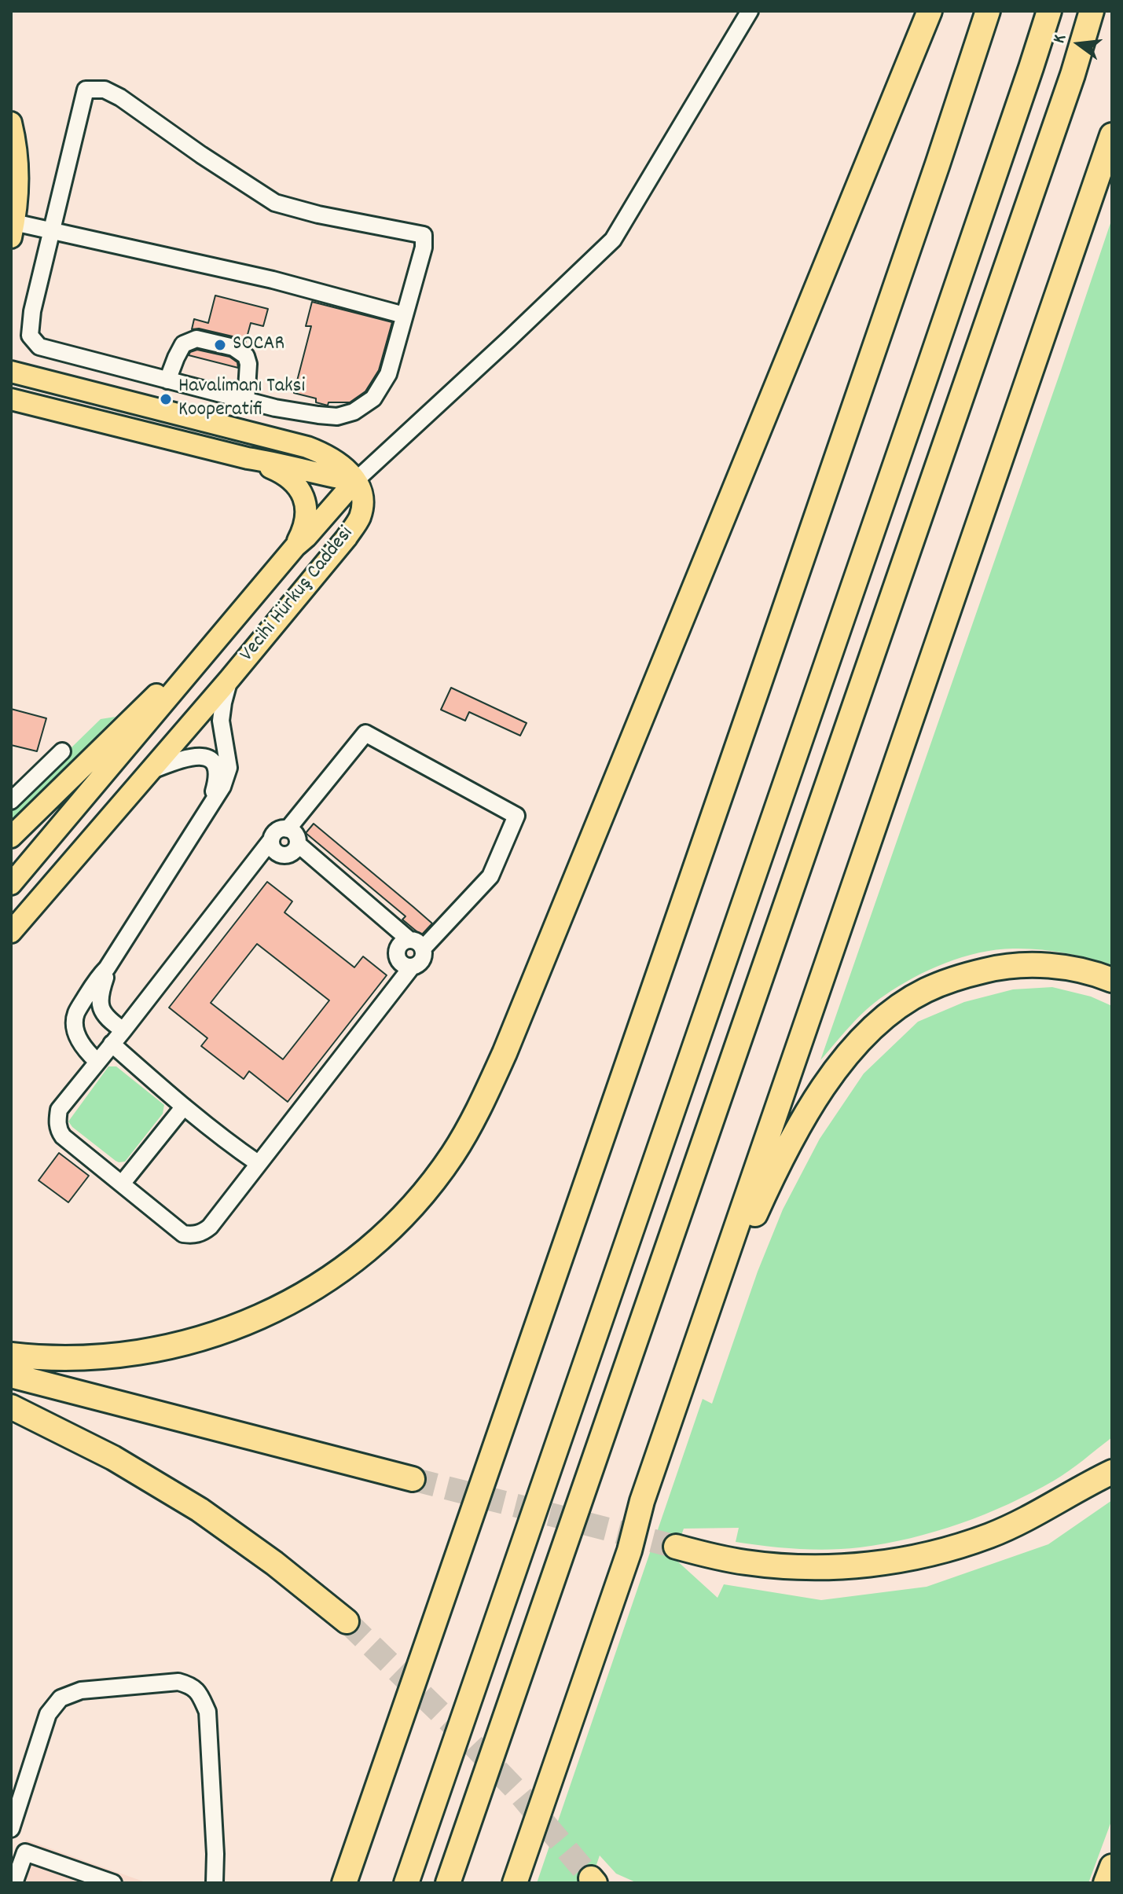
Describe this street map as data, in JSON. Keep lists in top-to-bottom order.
{
  "streets": {
    "main road": ["Vecihi Hürkuş Caddesi"]
  },
  "places": ["SOCAR", "Havalimanı Taksi Kooperatifi"],
  "north": "left"
}
